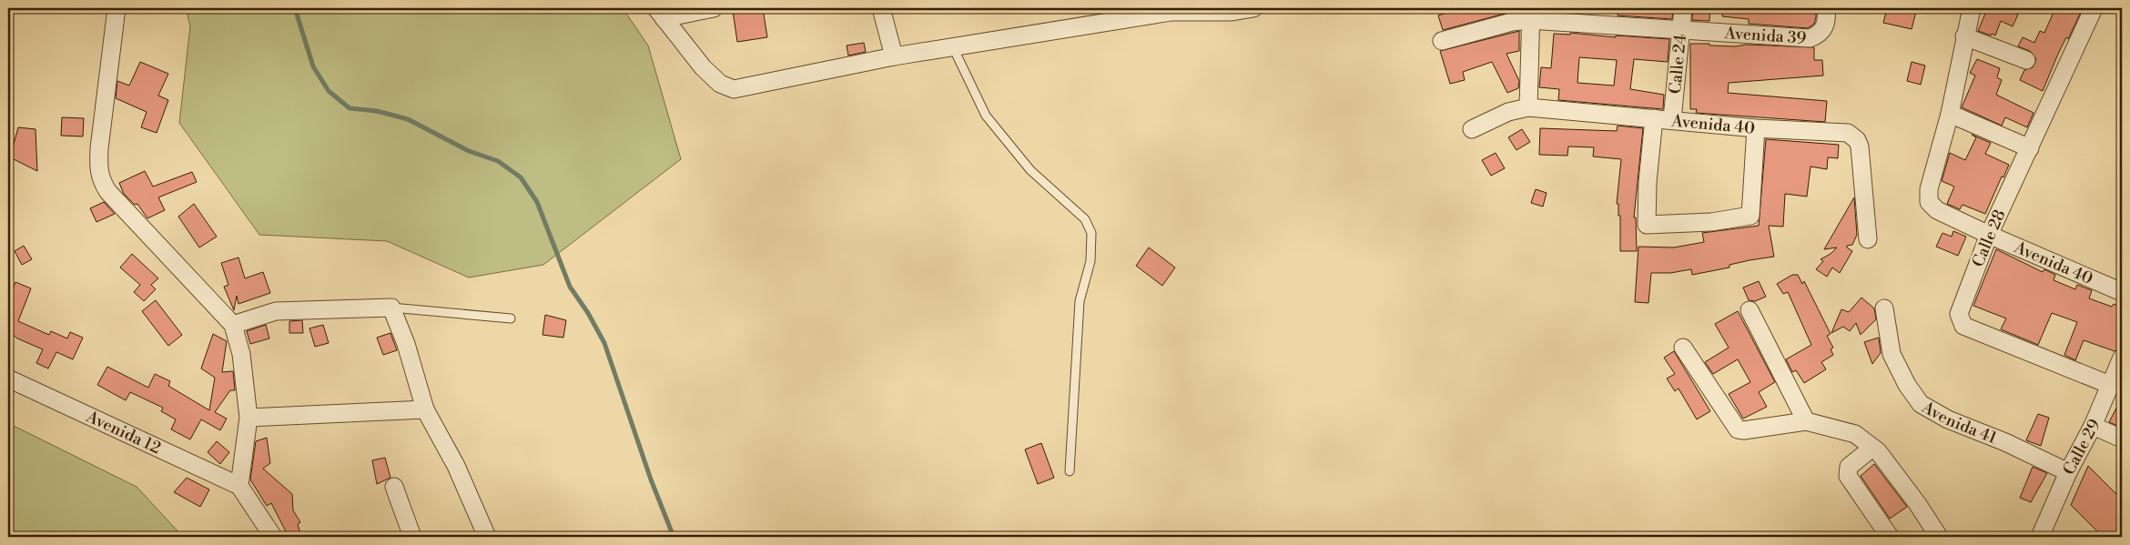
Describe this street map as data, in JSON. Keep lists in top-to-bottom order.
{
  "streets": {
    "street": [
      "Avenida 39",
      "Calle 24",
      "Avenida 40",
      "Calle 28",
      "Avenida 41",
      "Avenida 12",
      "Calle 29"
    ]
  },
  "crossings": [
    ["Avenida 39", "Calle 24"],
    ["Calle 24", "Avenida 40"],
    ["Avenida 40", "Calle 28"],
    ["Calle 28", "Calle 29"],
    ["Avenida 41", "Calle 29"]
  ]
}
